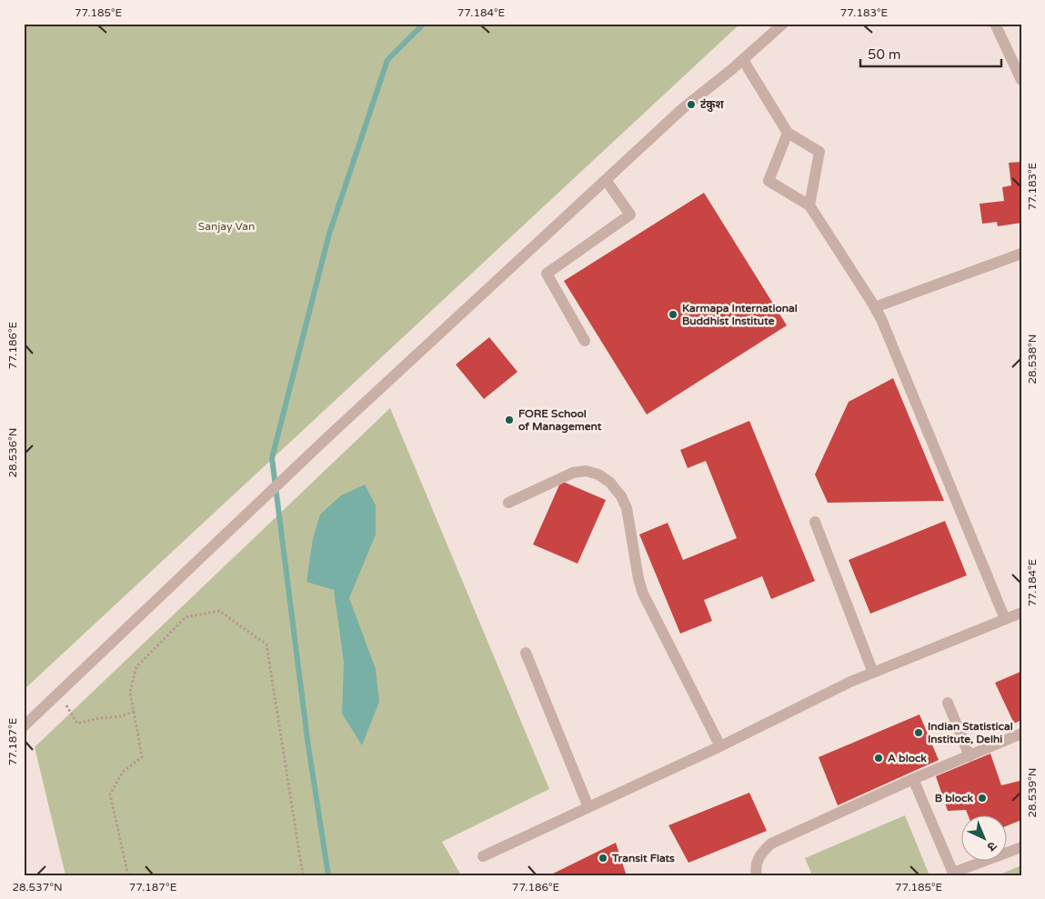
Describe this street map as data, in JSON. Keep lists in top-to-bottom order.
{
  "parks": ["Sanjay Van"],
  "places": [
    "टंकुश",
    "Karmapa International Buddhist Institute",
    "FORE School of Management",
    "Indian Statistical Institute, Delhi",
    "A block",
    "B block",
    "Transit Flats"
  ],
  "scale_bar": "50 m",
  "north": "bottom right",
  "coordinates": [
    "77.185°E",
    "77.184°E",
    "77.183°E",
    "77.186°E",
    "28.538°N",
    "28.536°N",
    "77.187°E",
    "28.539°N",
    "28.537°N"
  ]
}
